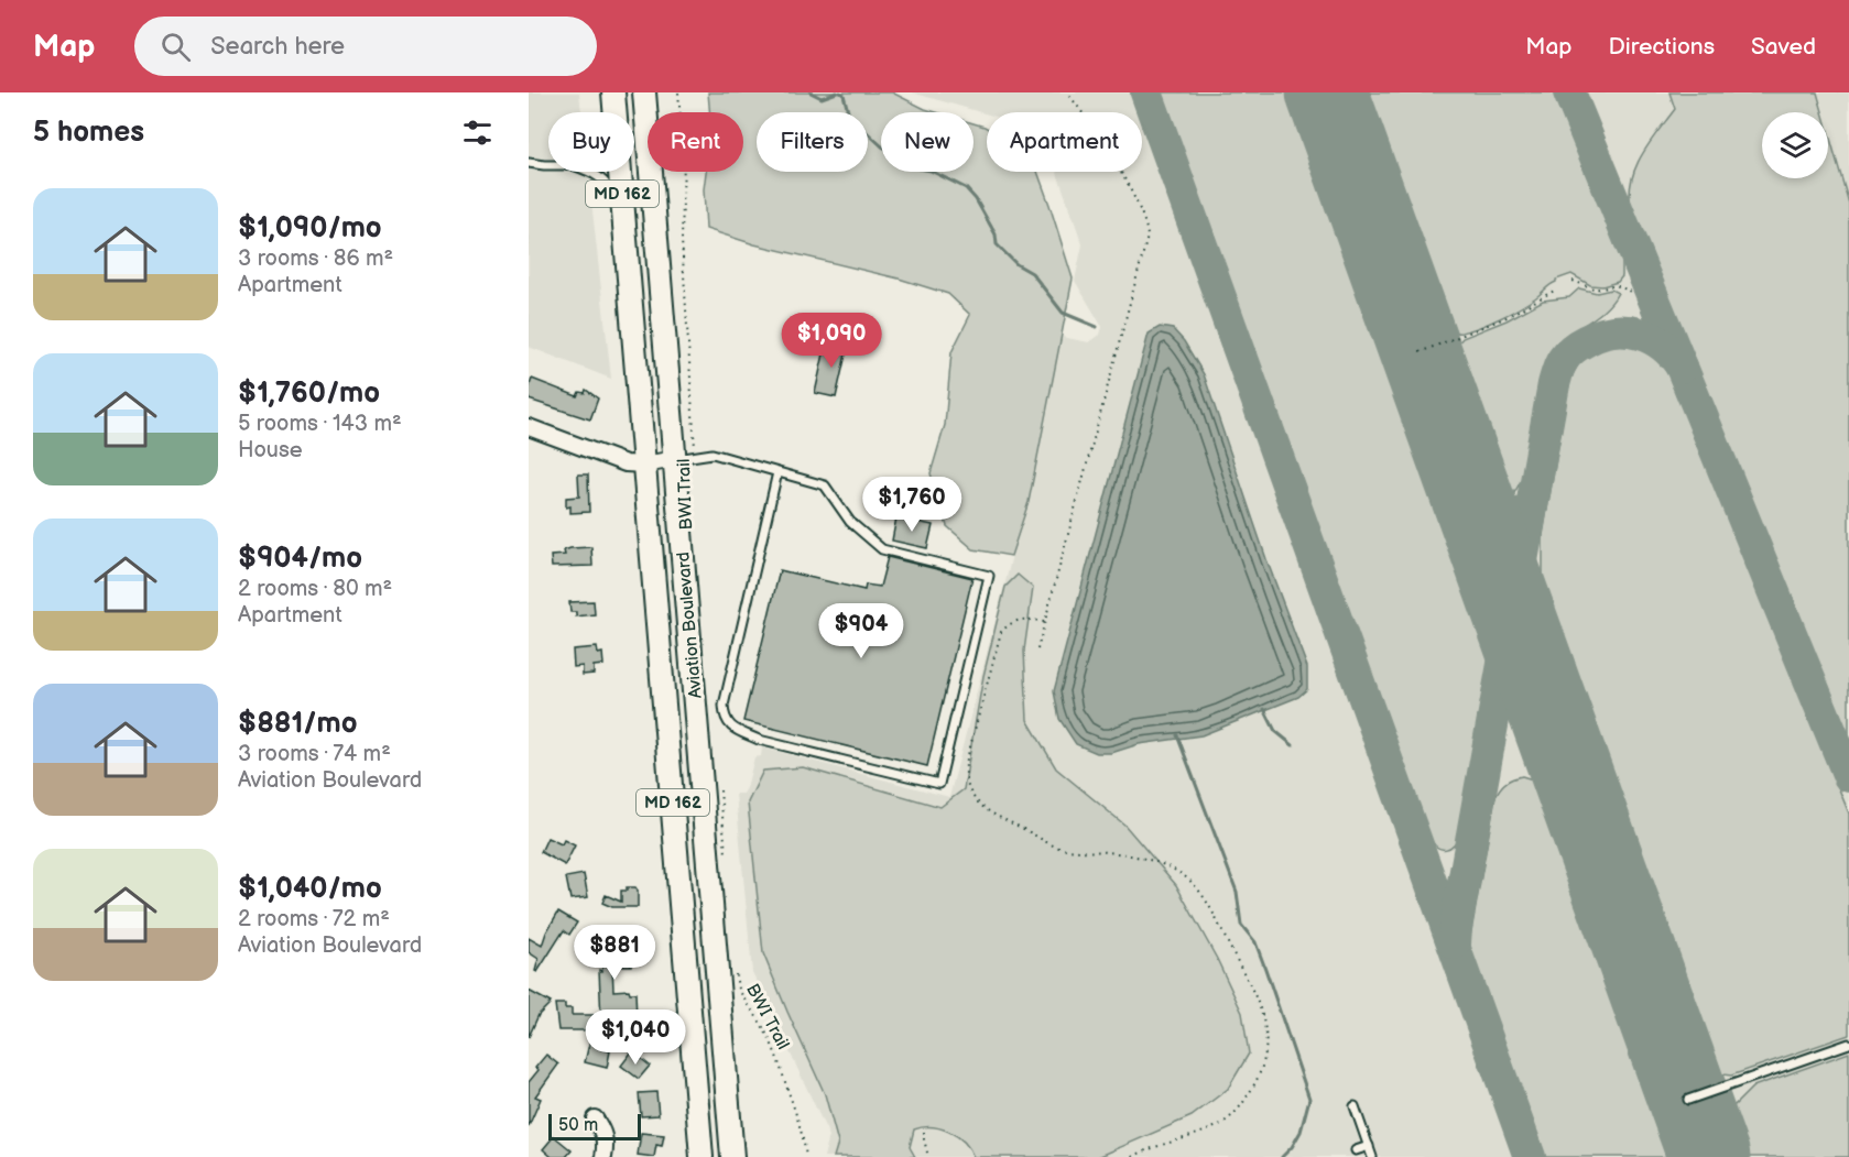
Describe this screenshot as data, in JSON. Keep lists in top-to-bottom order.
{
  "streets": {
    "main road": ["MD 162", "Aviation Boulevard"],
    "path": ["BWI Trail"]
  },
  "crossings": [
    ["BWI Trail", "Aviation Boulevard"]
  ],
  "scale_bar": "50 m",
  "page": {
    "header": "Map",
    "search": "Search here",
    "nav": ["Map", "Directions", "Saved"],
    "heading": "5 homes",
    "chip": [
      "Buy",
      "Rent",
      "Filters",
      "New",
      "Apartment"
    ],
    "list": [
      {
        "name": "$1,090/mo",
        "note": "3 rooms · 86 m² · Apartment"
      },
      {
        "name": "$1,760/mo",
        "note": "5 rooms · 143 m² · House"
      },
      {
        "name": "$904/mo",
        "note": "2 rooms · 80 m² · Apartment"
      },
      {
        "name": "$881/mo",
        "note": "3 rooms · 74 m² · Aviation Boulevard"
      },
      {
        "name": "$1,040/mo",
        "note": "2 rooms · 72 m² · Aviation Boulevard"
      }
    ],
    "price": [
      "$1,090",
      "$1,760",
      "$904",
      "$881",
      "$1,040"
    ],
    "scale": "50 m"
  }
}
